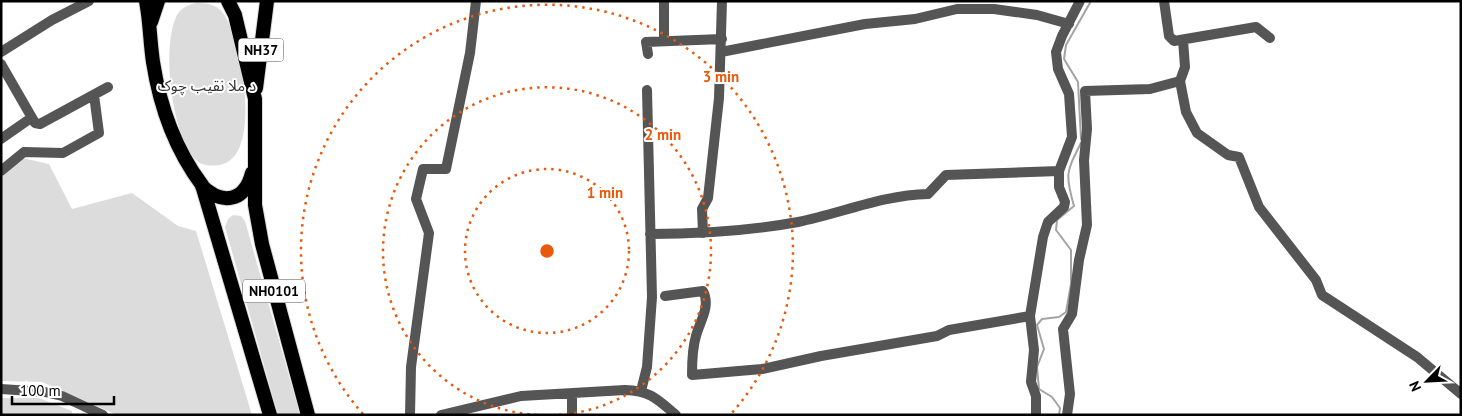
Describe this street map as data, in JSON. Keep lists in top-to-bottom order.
{
  "streets": {
    "highway": ["NH37", "NH0101"]
  },
  "crossings": [
    ["NH37", "NH0101"]
  ],
  "parks": ["د ملا نقيب چوک"],
  "scale_bar": "100 m",
  "north": "bottom left",
  "rings": ["3 min", "2 min", "1 min"]
}
